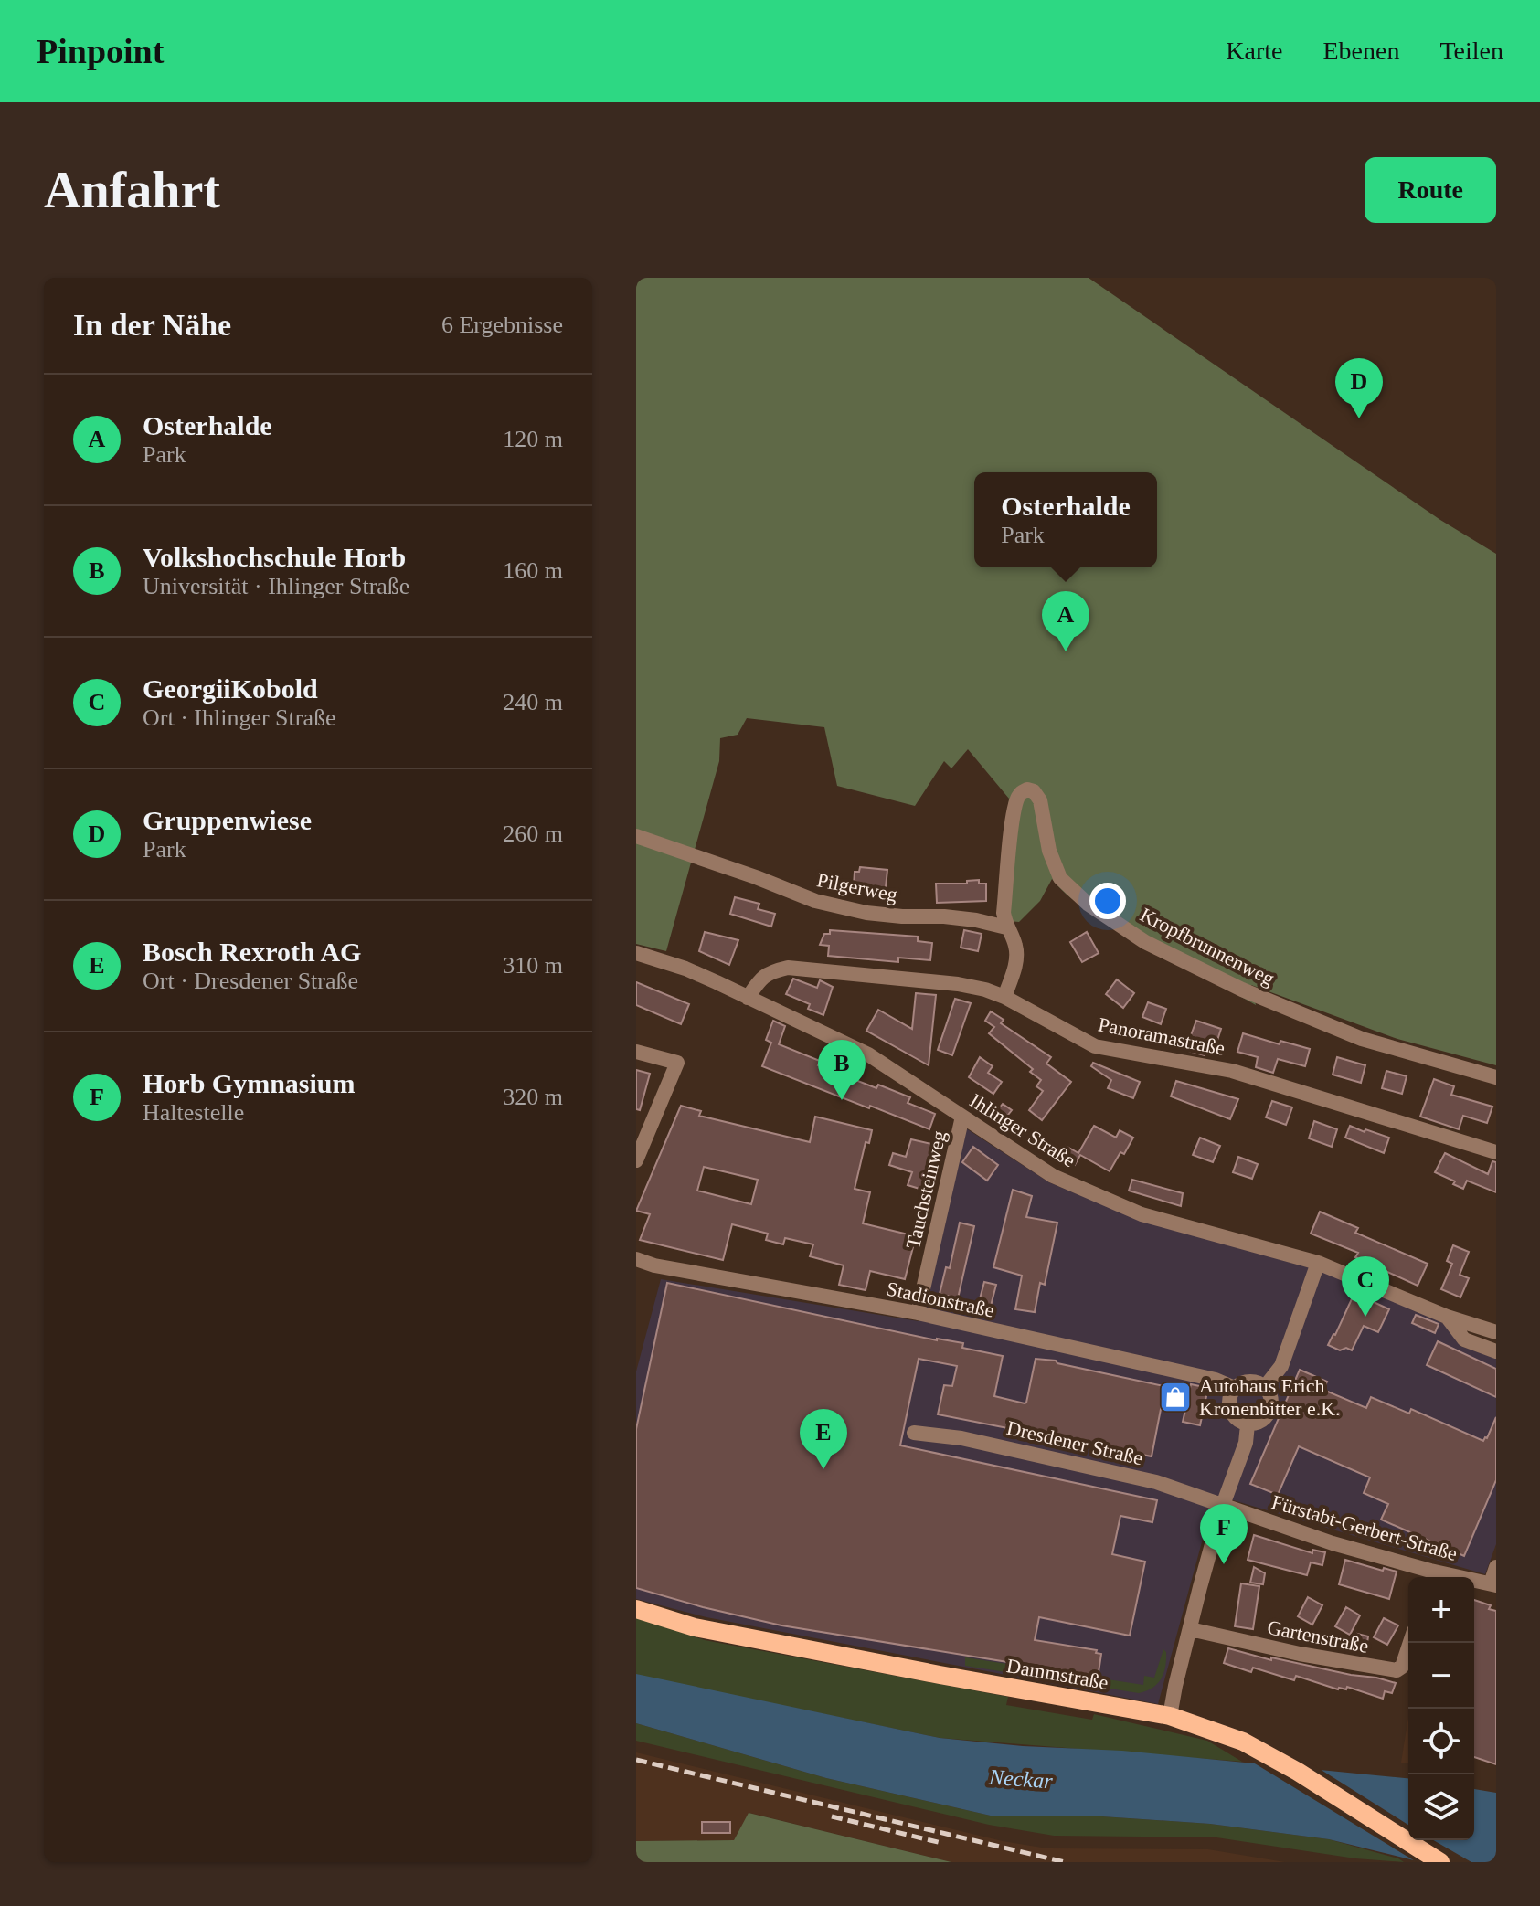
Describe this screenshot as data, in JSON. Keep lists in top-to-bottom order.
{
  "streets": {
    "main road": ["Dammstraße"],
    "street": [
      "Pilgerweg",
      "Kropfbrunnenweg",
      "Panoramastraße",
      "Ihlinger Straße",
      "Tauchsteinweg",
      "Stadionstraße",
      "Dresdener Straße",
      "Fürstabt-Gerbert-Straße",
      "Gartenstraße"
    ]
  },
  "crossings": [
    ["Pilgerweg", "Kropfbrunnenweg"],
    ["Panoramastraße", "Ihlinger Straße"],
    ["Ihlinger Straße", "Tauchsteinweg"],
    ["Tauchsteinweg", "Stadionstraße"],
    ["Dresdener Straße", "Fürstabt-Gerbert-Straße"]
  ],
  "water": ["Neckar"],
  "places": {
    "shop": ["Autohaus Erich Kronenbitter e.K."]
  },
  "page": {
    "header": "Pinpoint",
    "nav": ["Karte", "Ebenen", "Teilen"],
    "buttons": "Route",
    "title": "Anfahrt",
    "heading": ["In der Nähe", "6 Ergebnisse"],
    "pins": [
      "D",
      "A",
      "B",
      "C",
      "E",
      "F"
    ],
    "list": [
      {
        "mark": "A",
        "name": "Osterhalde",
        "note": "Park",
        "value": "120 m"
      },
      {
        "mark": "B",
        "name": "Volkshochschule Horb",
        "note": "Universität · Ihlinger Straße",
        "value": "160 m"
      },
      {
        "mark": "C",
        "name": "GeorgiiKobold",
        "note": "Ort · Ihlinger Straße",
        "value": "240 m"
      },
      {
        "mark": "D",
        "name": "Gruppenwiese",
        "note": "Park",
        "value": "260 m"
      },
      {
        "mark": "E",
        "name": "Bosch Rexroth AG",
        "note": "Ort · Dresdener Straße",
        "value": "310 m"
      },
      {
        "mark": "F",
        "name": "Horb Gymnasium",
        "note": "Haltestelle",
        "value": "320 m"
      }
    ],
    "popup": ["Osterhalde", "Park"],
    "map_buttons": ["+", "−"]
  }
}
